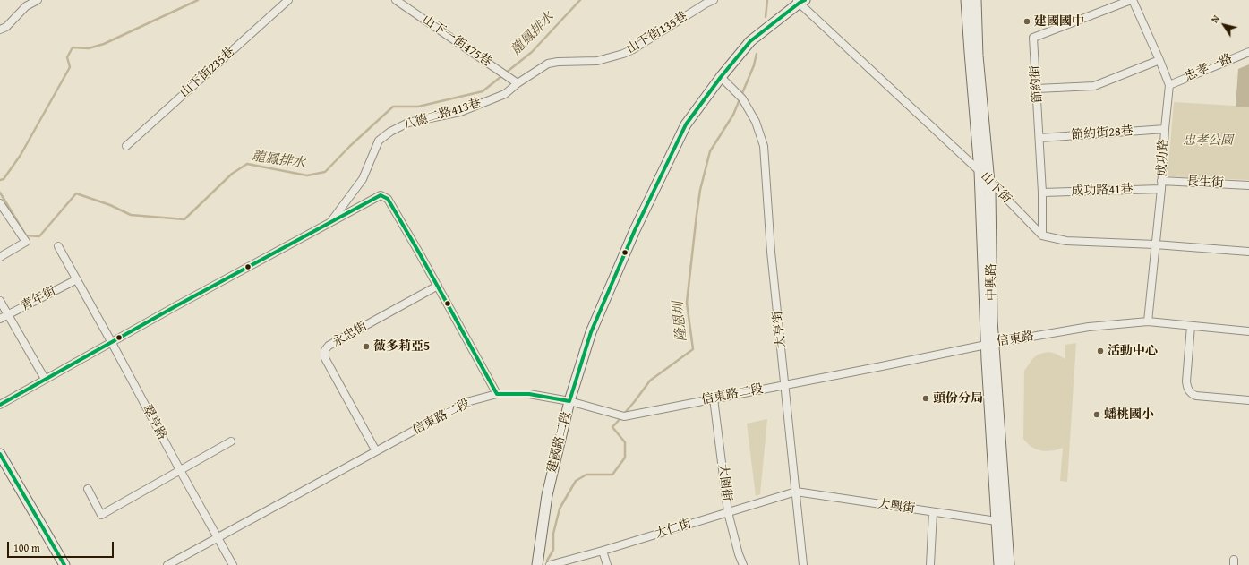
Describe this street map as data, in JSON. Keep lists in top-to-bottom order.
{
  "streets": {
    "street": [
      "山下街135巷",
      "山下一街475巷",
      "忠孝一路",
      "山下街235巷",
      "節約街",
      "八德二路413巷",
      "節約街28巷",
      "成功路",
      "長生街",
      "山下街",
      "成功路41巷",
      "中興路",
      "青年街",
      "大亨街",
      "永忠街",
      "信東路",
      "信東路二段",
      "翠亨路",
      "建國路二段",
      "大園街",
      "大興街",
      "大仁街"
    ]
  },
  "crossings": [
    ["山下街135巷", "山下一街475巷"],
    ["山下街135巷", "八德二路413巷"],
    ["山下一街475巷", "八德二路413巷"],
    ["忠孝一路", "成功路"],
    ["節約街", "節約街28巷"],
    ["節約街", "成功路"],
    ["節約街", "山下街"],
    ["節約街", "成功路41巷"],
    ["節約街28巷", "成功路"],
    ["成功路", "長生街"],
    ["成功路", "成功路41巷"],
    ["成功路", "信東路"],
    ["山下街", "中興路"],
    ["山下街", "建國路二段"],
    ["中興路", "信東路"],
    ["中興路", "大興街"],
    ["青年街", "翠亨路"],
    ["大亨街", "信東路"],
    ["大亨街", "信東路二段"],
    ["大亨街", "建國路二段"],
    ["大亨街", "大興街"],
    ["大亨街", "大仁街"],
    ["永忠街", "信東路二段"],
    ["信東路", "信東路二段"],
    ["信東路二段", "翠亨路"],
    ["信東路二段", "建國路二段"],
    ["信東路二段", "大園街"],
    ["大園街", "大仁街"],
    ["大興街", "大仁街"]
  ],
  "water": ["龍鳳排水", "隆恩圳"],
  "parks": ["忠孝公園"],
  "places": [
    "建國國中",
    "薇多莉亞5",
    "活動中心",
    "頭份分局",
    "蟠桃國小"
  ],
  "scale_bar": "100 m",
  "north": "top left"
}
